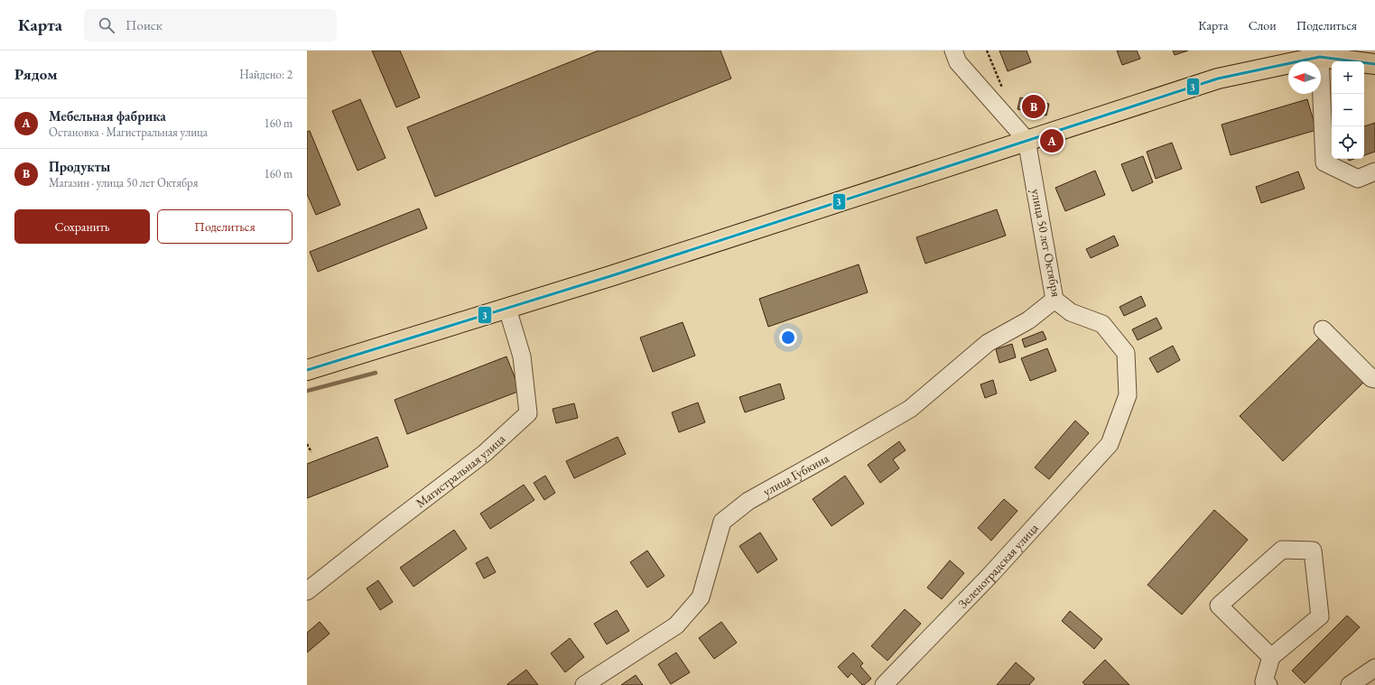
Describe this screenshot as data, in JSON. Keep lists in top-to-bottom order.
{
  "streets": {
    "street": [
      "улица 50 лет Октября",
      "Магистральная улица",
      "улица Губкина",
      "Зеленоградская улица"
    ]
  },
  "crossings": [
    ["улица 50 лет Октября", "улица Губкина"],
    ["улица 50 лет Октября", "Зеленоградская улица"]
  ],
  "lines": ["transit line 3"],
  "north": "left",
  "page": {
    "header": "Карта",
    "search": "Поиск",
    "nav": ["Карта", "Слои", "Поделиться"],
    "heading": ["Рядом", "Найдено: 2"],
    "map_buttons": ["+", "−"],
    "pins": ["B", "A"],
    "list": [
      {
        "mark": "A",
        "name": "Мебельная фабрика",
        "note": "Остановка · Магистральная улица",
        "value": "160 m"
      },
      {
        "mark": "B",
        "name": "Продукты",
        "note": "Магазин · улица 50 лет Октября",
        "value": "160 m"
      }
    ],
    "buttons": ["Сохранить", "Поделиться"]
  }
}
